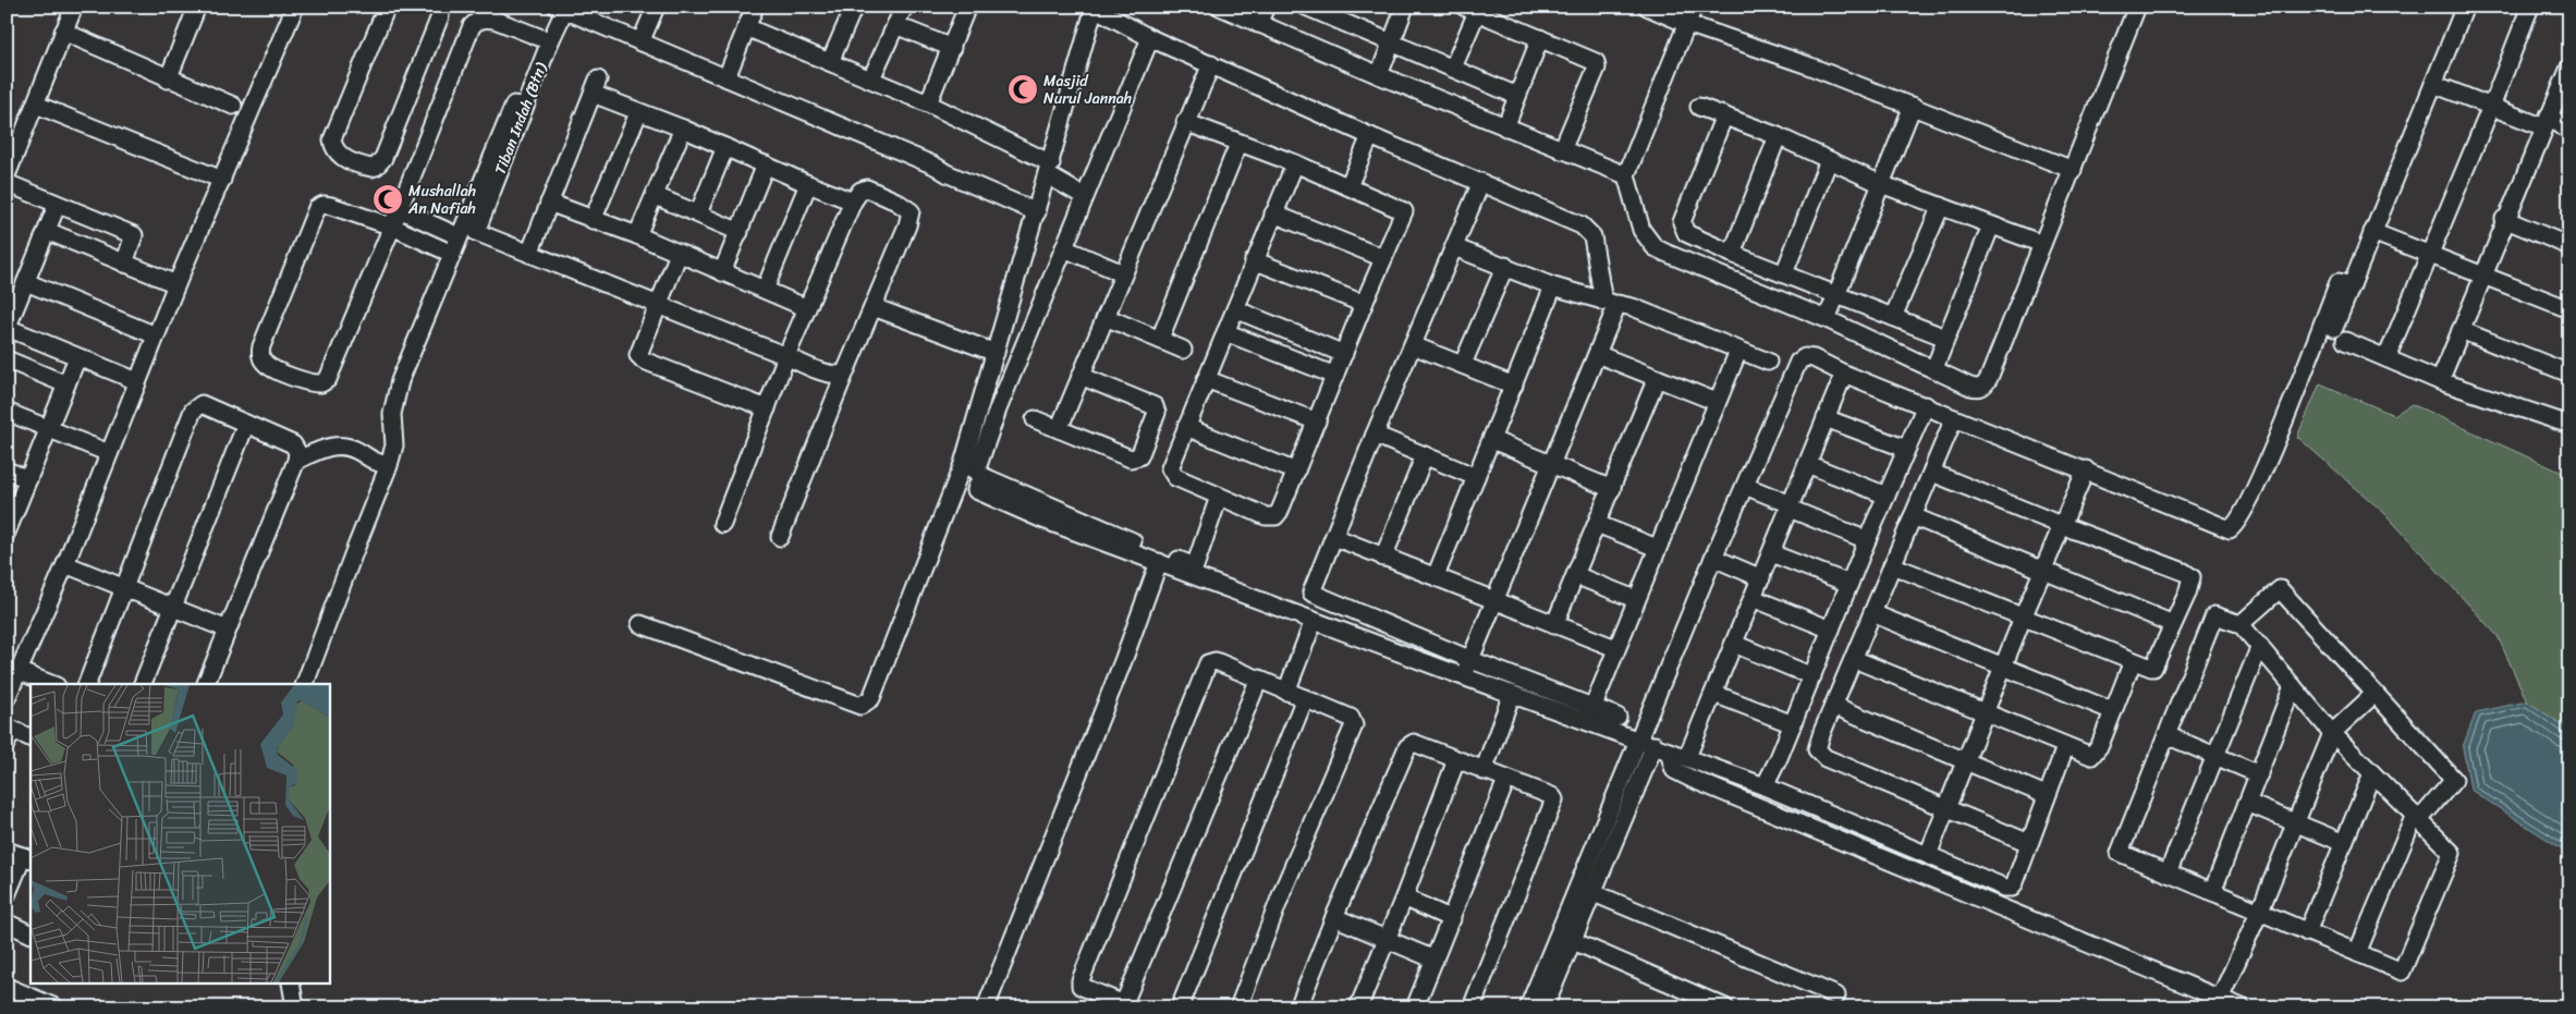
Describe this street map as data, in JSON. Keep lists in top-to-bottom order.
{
  "streets": {
    "street": ["Tiban Indah (Btn)"]
  },
  "places": {
    "mosque": ["Masjid Nurul Jannah", "Mushallah An Nafiah"]
  }
}
